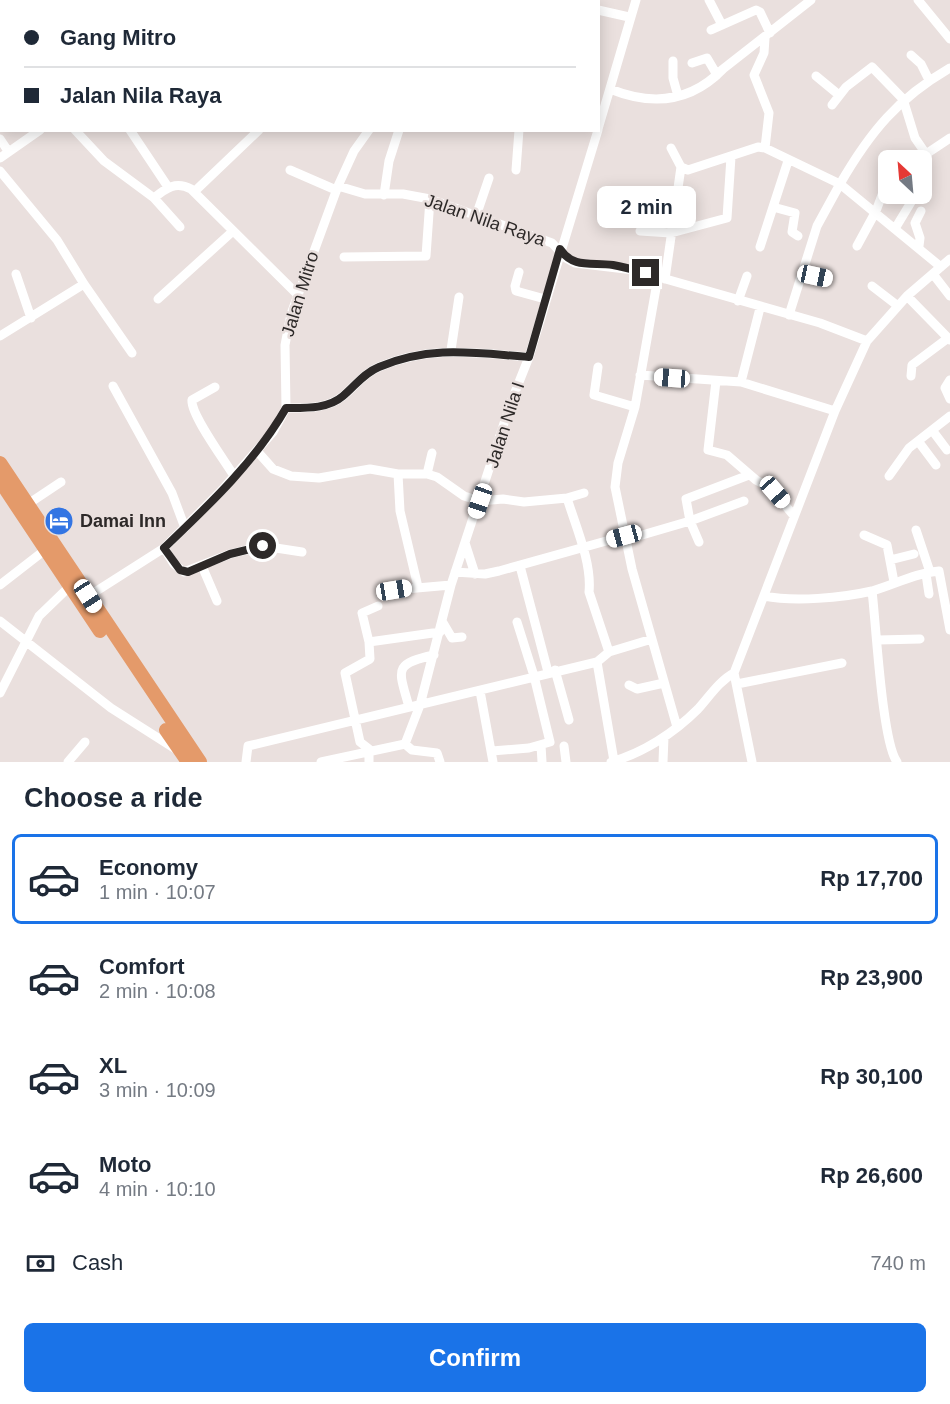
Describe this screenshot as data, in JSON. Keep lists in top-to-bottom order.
{
  "streets": {
    "street": ["Jalan Nila Raya", "Jalan Mitro", "Jalan Nila I"]
  },
  "crossings": [
    ["Jalan Nila Raya", "Jalan Mitro"],
    ["Jalan Nila Raya", "Jalan Nila I"]
  ],
  "places": {
    "hotel": ["Damai Inn"]
  },
  "north": "top left",
  "page": {
    "banner": ["Gang Mitro", "Jalan Nila Raya"],
    "bubble": "2 min",
    "heading": "Choose a ride",
    "list": [
      {
        "name": "Economy",
        "note": "1 min · 10:07",
        "value": "Rp 17,700"
      },
      {
        "name": "Comfort",
        "note": "2 min · 10:08",
        "value": "Rp 23,900"
      },
      {
        "name": "XL",
        "note": "3 min · 10:09",
        "value": "Rp 30,100"
      },
      {
        "name": "Moto",
        "note": "4 min · 10:10",
        "value": "Rp 26,600"
      }
    ],
    "pay": ["Cash", "740 m"],
    "buttons": "Confirm"
  }
}
